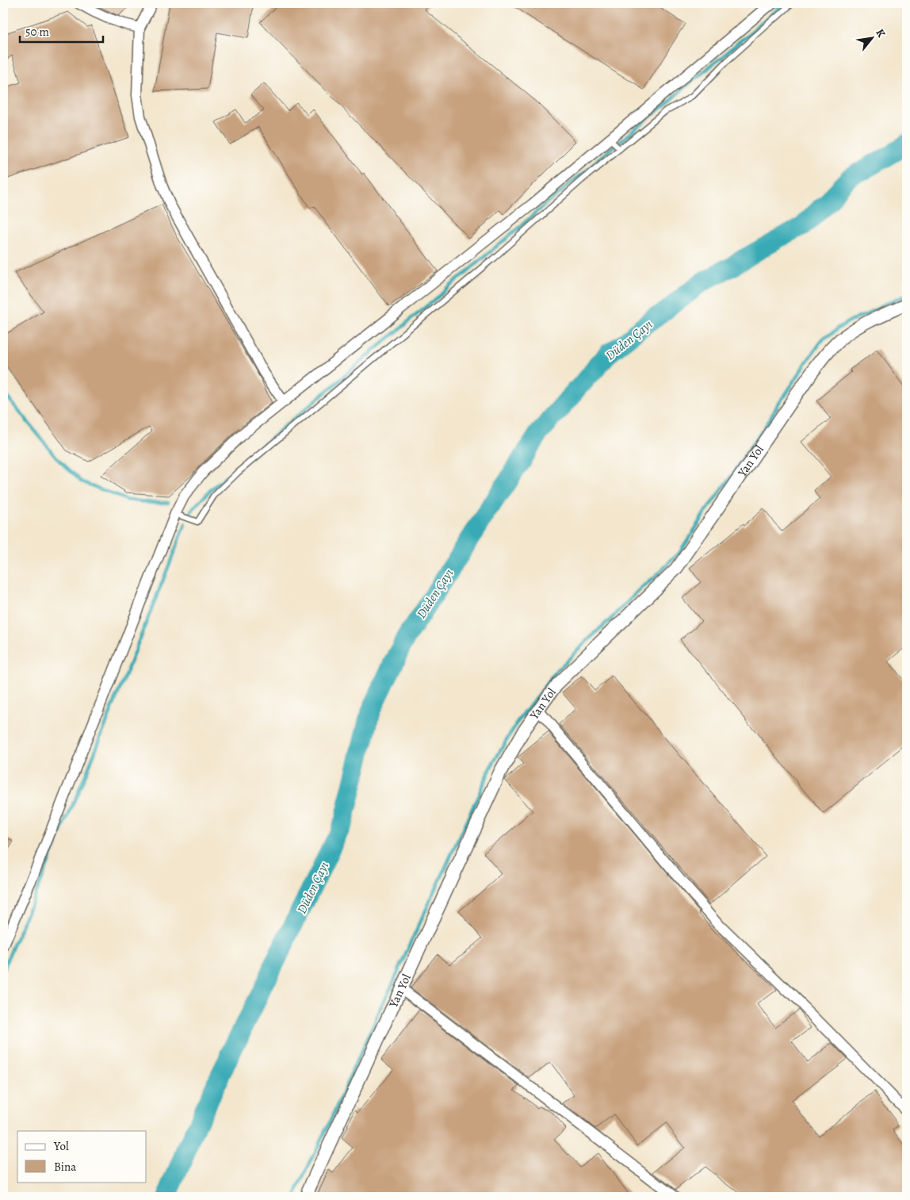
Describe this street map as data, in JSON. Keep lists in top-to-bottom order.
{
  "streets": {
    "street": ["Yan Yol"]
  },
  "water": ["Düden Çayı"],
  "legend": ["Yol", "Bina"],
  "scale_bar": "50 m",
  "north": "top right"
}
